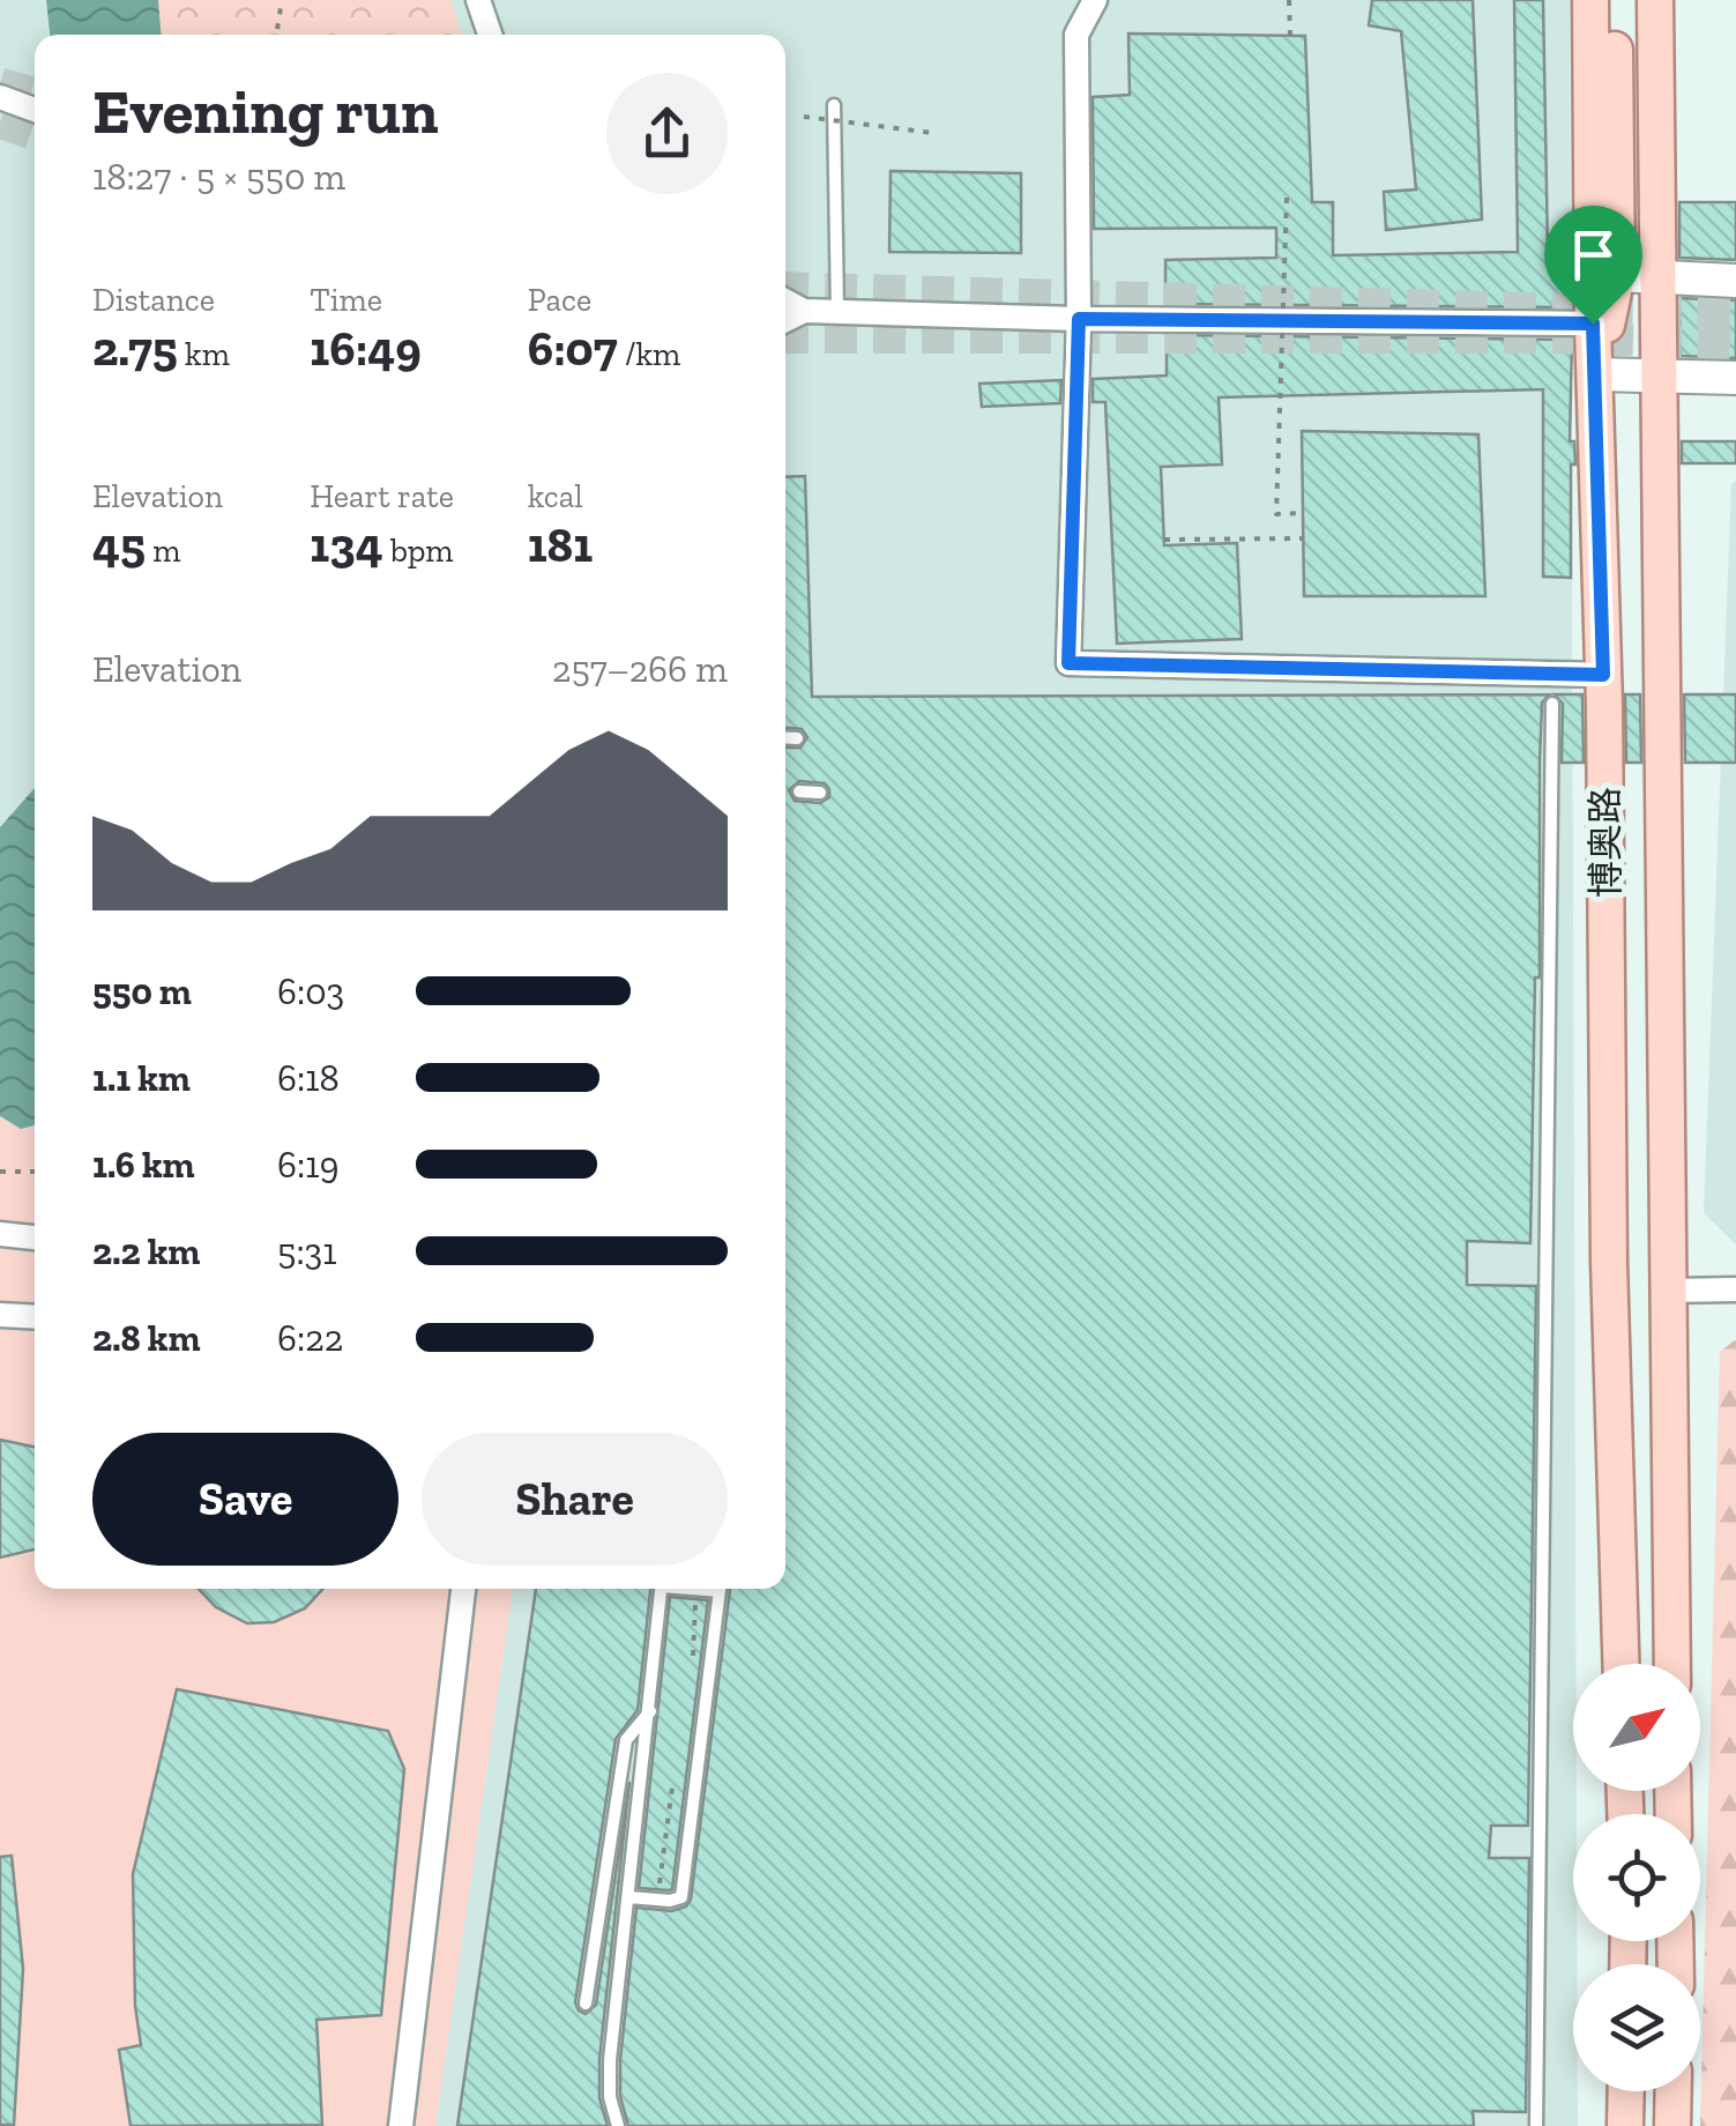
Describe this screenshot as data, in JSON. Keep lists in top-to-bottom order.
{
  "streets": {
    "main road": ["博奥路"]
  },
  "north": "top right",
  "page": {
    "heading": ["Evening run", "18:27 · 5 × 550 m"],
    "stats": [
      ["Distance", "2.75 km"],
      ["Time", "16:49"],
      ["Pace", "6:07 /km"],
      ["Elevation", "45 m"],
      ["Heart rate", "134 bpm"],
      ["kcal", "181"]
    ],
    "chart": ["Elevation", "257–266 m"],
    "list": [
      {
        "name": "550 m",
        "note": "6:03"
      },
      {
        "name": "1.1 km",
        "note": "6:18"
      },
      {
        "name": "1.6 km",
        "note": "6:19"
      },
      {
        "name": "2.2 km",
        "note": "5:31"
      },
      {
        "name": "2.8 km",
        "note": "6:22"
      }
    ],
    "buttons": ["Save", "Share"]
  }
}
